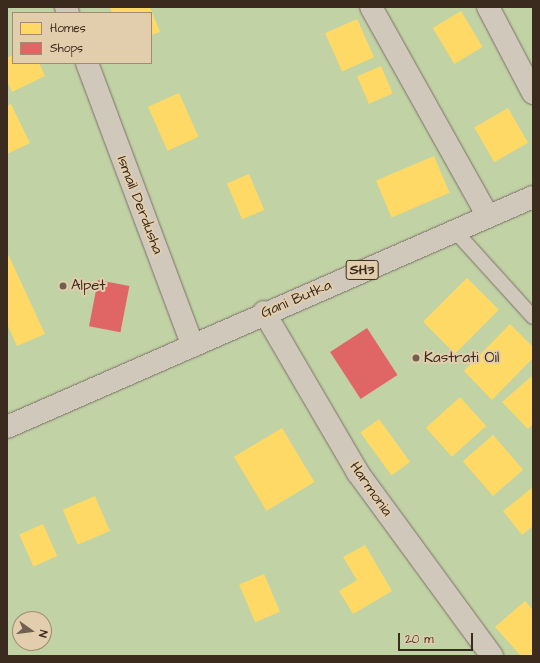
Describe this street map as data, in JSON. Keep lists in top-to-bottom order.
{
  "streets": {
    "main road": [
      "Ismail Derdusha",
      "SH3",
      "Gani Butka",
      "Harmonia"
    ]
  },
  "crossings": [
    ["Ismail Derdusha", "SH3"],
    ["Ismail Derdusha", "Gani Butka"],
    ["SH3", "Gani Butka"],
    ["Gani Butka", "Harmonia"]
  ],
  "places": ["Alpet", "Kastrati Oil"],
  "legend": ["Homes", "Shops"],
  "scale_bar": "20 m",
  "north": "right"
}
